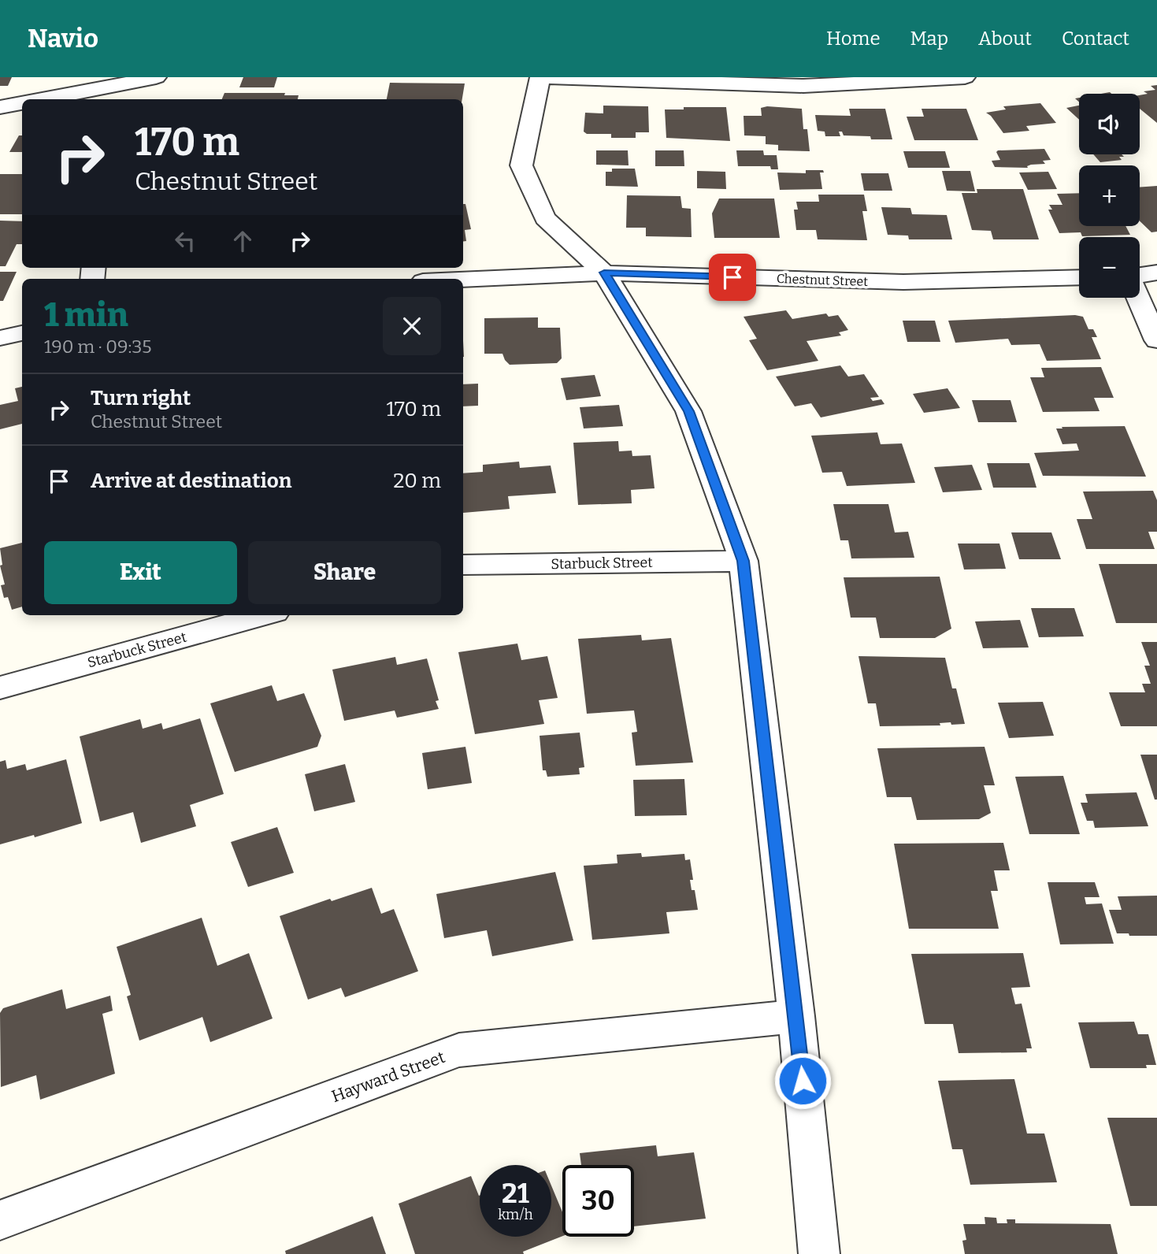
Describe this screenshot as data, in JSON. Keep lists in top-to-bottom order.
{
  "streets": {
    "street": ["Chestnut Street", "Starbuck Street", "Hayward Street"]
  },
  "page": {
    "header": "Navio",
    "nav": [
      "Home",
      "Map",
      "About",
      "Contact"
    ],
    "map_buttons": ["+", "−"],
    "turn": ["170 m", "Chestnut Street"],
    "heading": ["1 min", "190 m · 09:35"],
    "list": [
      {
        "name": "Turn right",
        "note": "Chestnut Street",
        "value": "170 m"
      },
      {
        "name": "Arrive at destination",
        "value": "20 m"
      }
    ],
    "buttons": ["Exit", "Share"],
    "speed": "21 km/h",
    "limit": "30"
  }
}
